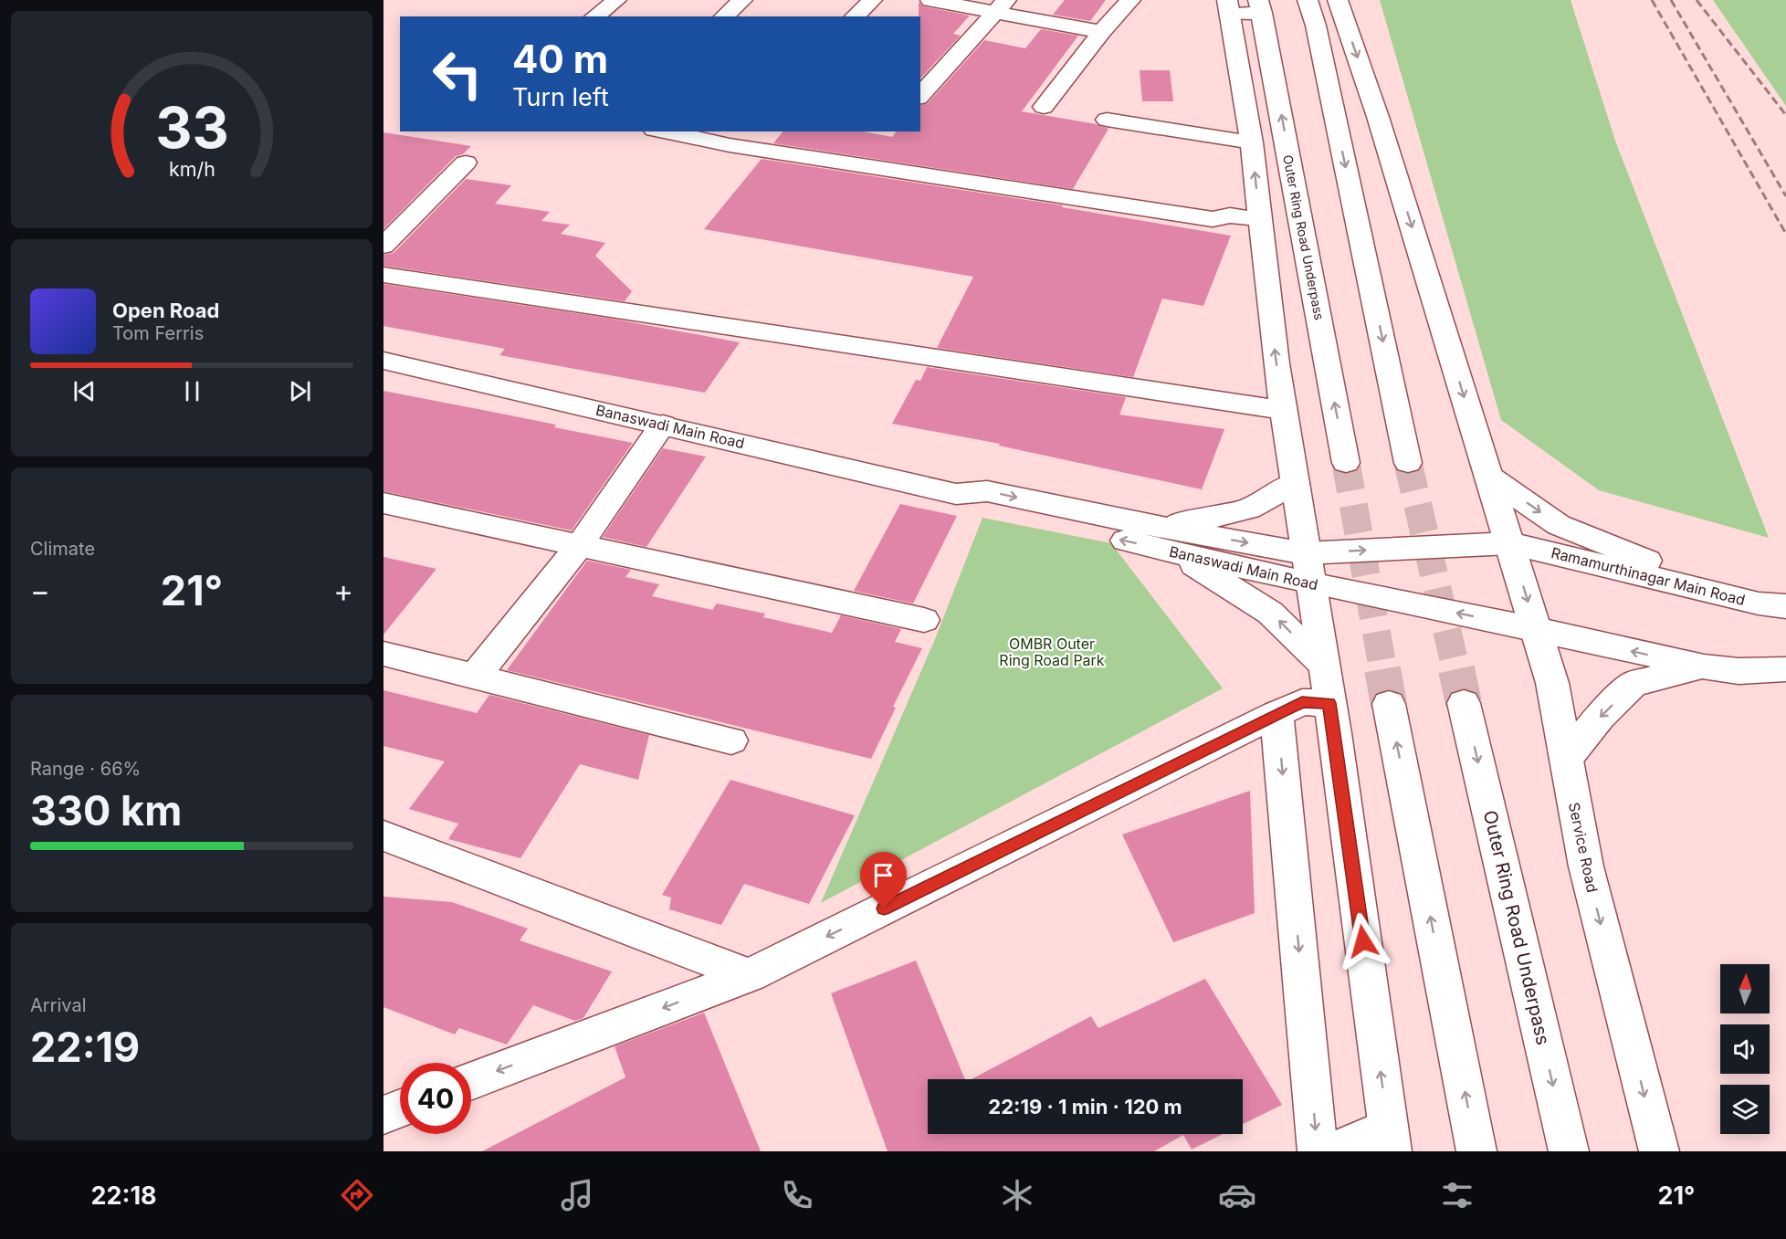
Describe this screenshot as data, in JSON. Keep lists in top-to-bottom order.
{
  "streets": {
    "main road": [
      "Outer Ring Road Underpass",
      "Banaswadi Main Road",
      "Ramamurthinagar Main Road",
      "Service Road"
    ]
  },
  "crossings": [
    ["Banaswadi Main Road", "Ramamurthinagar Main Road"],
    ["Banaswadi Main Road", "Service Road"],
    ["Ramamurthinagar Main Road", "Service Road"]
  ],
  "parks": ["OMBR Outer Ring Road Park"],
  "north": "top",
  "page": {
    "turn": ["40 m", "Turn left"],
    "song": ["Open Road", "Tom Ferris"],
    "tile": [
      "Climate",
      ["Range · 66%", "330 km"],
      ["Arrival", "22:19"]
    ],
    "heat": ["−", "21°", "+"],
    "limit": "40",
    "trip": "22:19 · 1 min · 120 m",
    "tabs": ["22:18", "21°"],
    "gauge": ["33", "km/h"]
  }
}
